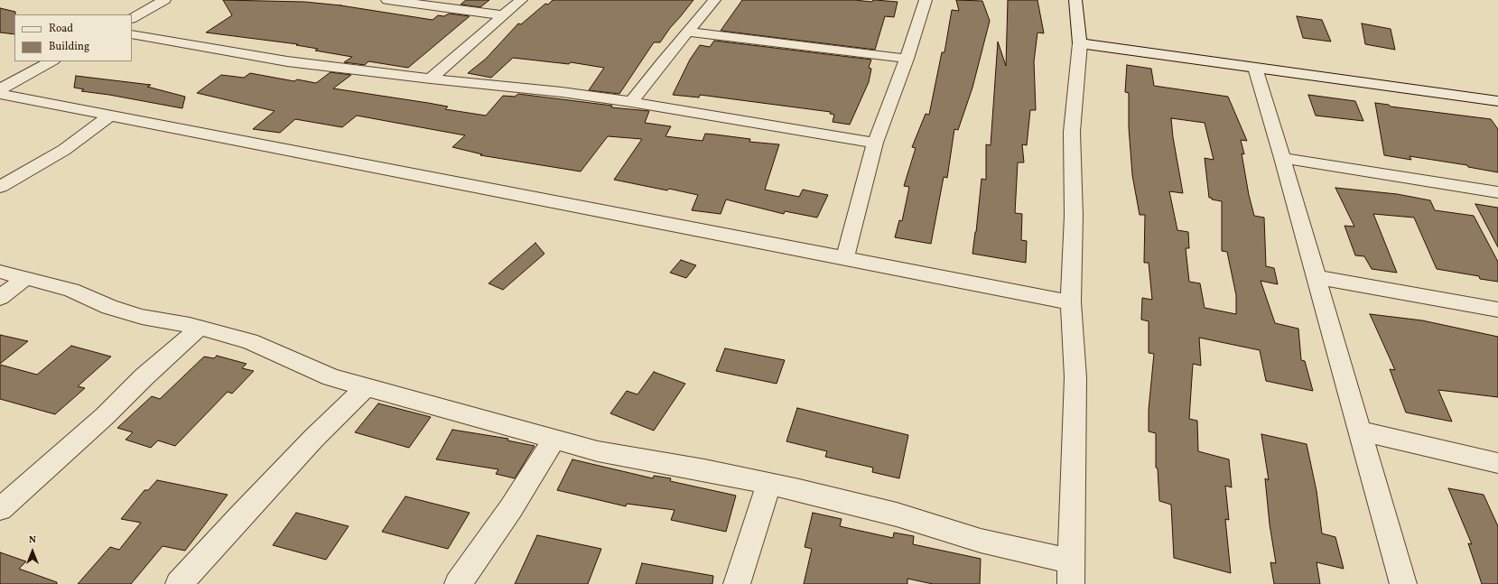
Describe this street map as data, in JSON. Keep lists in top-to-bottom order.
{
  "legend": ["Road", "Building"],
  "north": "top"
}
